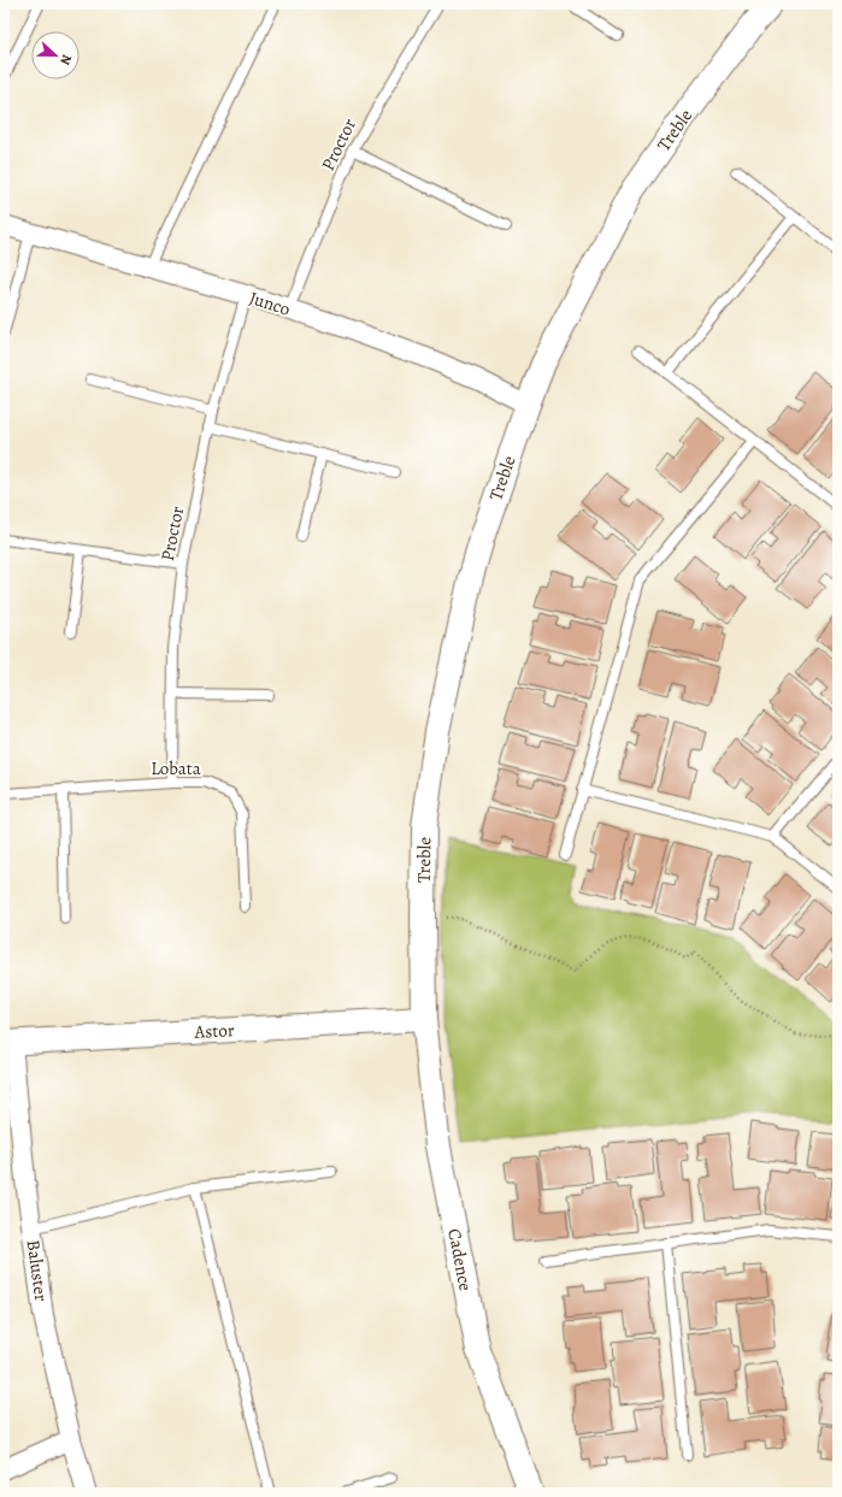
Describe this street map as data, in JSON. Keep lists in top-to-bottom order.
{
  "streets": {
    "street": [
      "Treble",
      "Junco",
      "Astor",
      "Cadence",
      "Baluster"
    ],
    "lane": ["Proctor", "Lobata"]
  },
  "crossings": [
    ["Treble", "Junco"],
    ["Treble", "Astor"],
    ["Treble", "Cadence"],
    ["Proctor", "Junco"],
    ["Proctor", "Lobata"],
    ["Astor", "Cadence"],
    ["Astor", "Baluster"]
  ],
  "north": "right"
}
